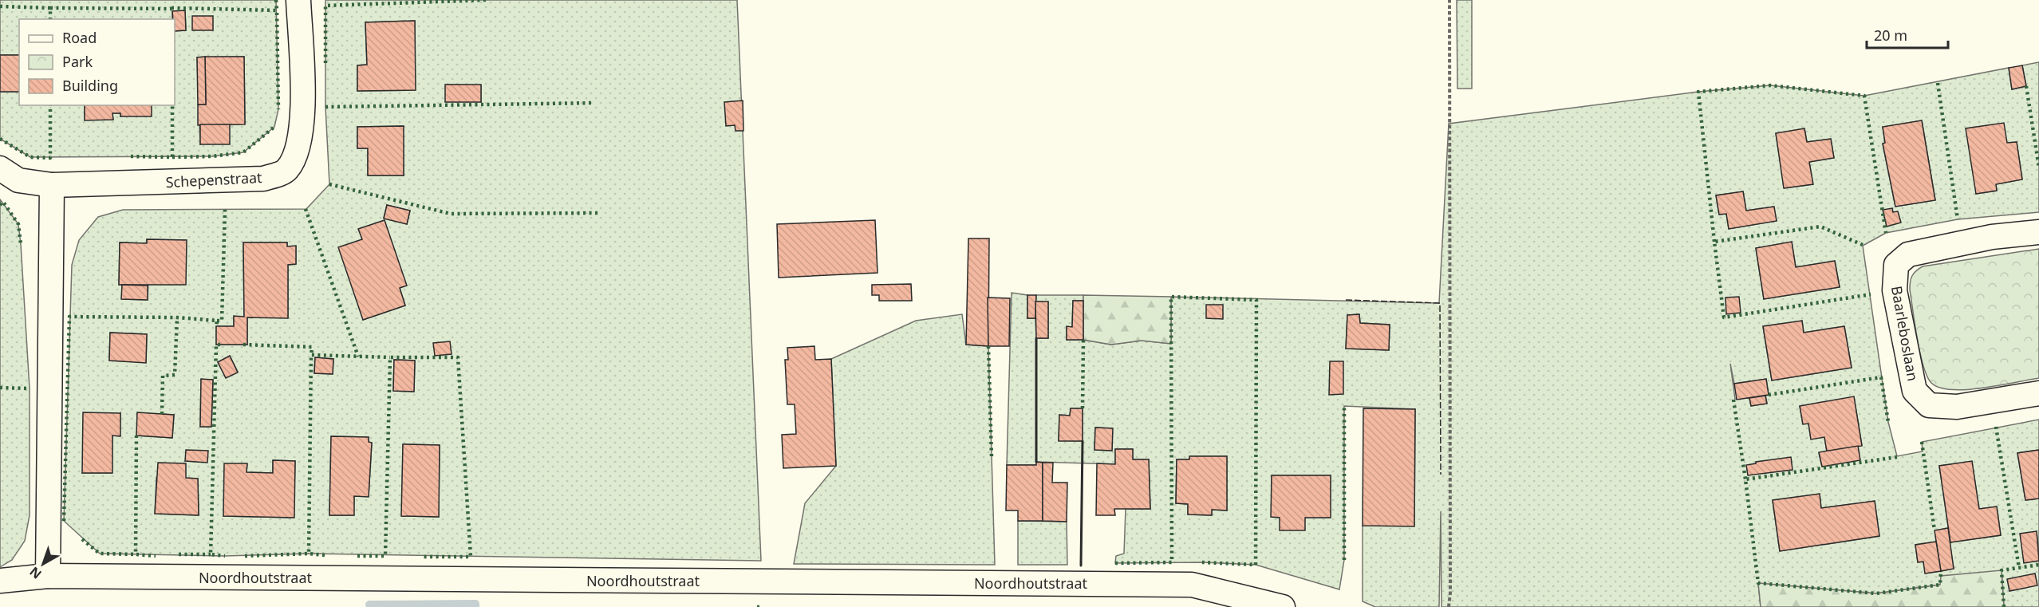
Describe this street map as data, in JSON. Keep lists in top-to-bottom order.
{
  "streets": {
    "street": ["Schepenstraat", "Baarleboslaan", "Noordhoutstraat"]
  },
  "legend": ["Road", "Park", "Building"],
  "scale_bar": "20 m",
  "north": "bottom left"
}
